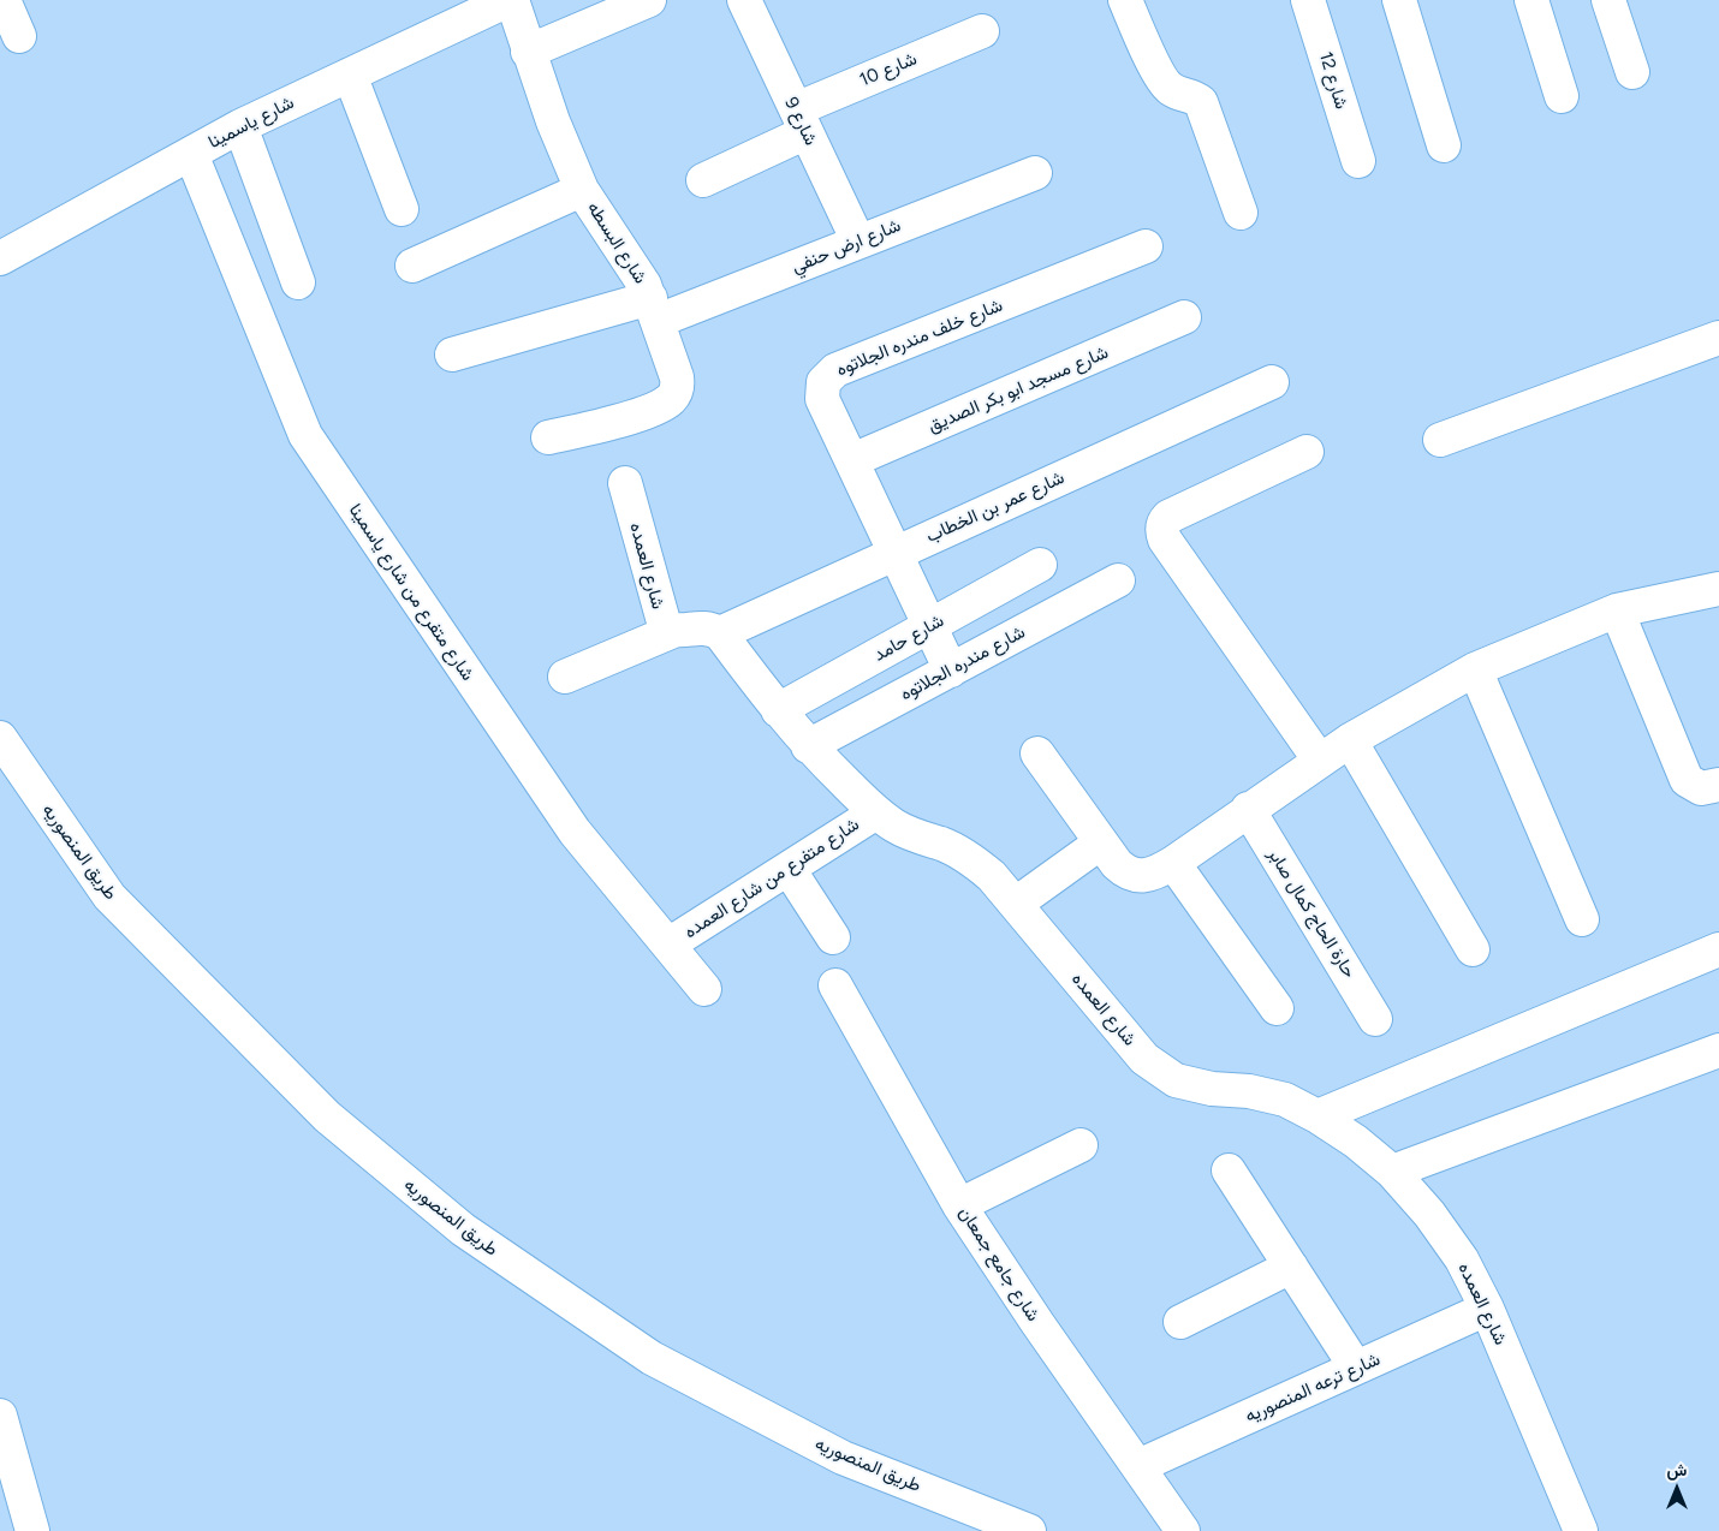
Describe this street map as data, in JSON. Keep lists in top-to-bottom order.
{
  "streets": {
    "street": [
      "شارع 10",
      "شارع 12",
      "شارع 9",
      "شارع ياسمينا",
      "شارع البسطه",
      "شارع ارض حنفي",
      "شارع خلف مندره الجلاتوه",
      "شارع مسجد ابو بكر الصديق",
      "شارع عمر بن الخطاب",
      "شارع العمده",
      "شارع متفرع من شارع ياسمينا",
      "شارع حامد",
      "شارع مندره الجلاتوه",
      "طريق المنصوريه",
      "شارع متفرع من شارع العمده",
      "حارة الحاج كمال صابر",
      "شارع جامع جمعان",
      "شارع ترعه المنصوريه"
    ]
  },
  "crossings": [
    ["شارع 10", "شارع 9"],
    ["شارع 9", "شارع ارض حنفي"],
    ["شارع ياسمينا", "شارع البسطه"],
    ["شارع ياسمينا", "شارع متفرع من شارع ياسمينا"],
    ["شارع البسطه", "شارع ارض حنفي"],
    ["شارع خلف مندره الجلاتوه", "شارع مسجد ابو بكر الصديق"],
    ["شارع خلف مندره الجلاتوه", "شارع عمر بن الخطاب"],
    ["شارع خلف مندره الجلاتوه", "شارع حامد"],
    ["شارع خلف مندره الجلاتوه", "شارع مندره الجلاتوه"],
    ["شارع عمر بن الخطاب", "شارع العمده"],
    ["شارع العمده", "شارع حامد"],
    ["شارع العمده", "شارع مندره الجلاتوه"],
    ["شارع العمده", "شارع متفرع من شارع العمده"],
    ["شارع العمده", "شارع ترعه المنصوريه"],
    ["شارع متفرع من شارع ياسمينا", "شارع متفرع من شارع العمده"],
    ["شارع جامع جمعان", "شارع ترعه المنصوريه"]
  ],
  "north": "top"
}
